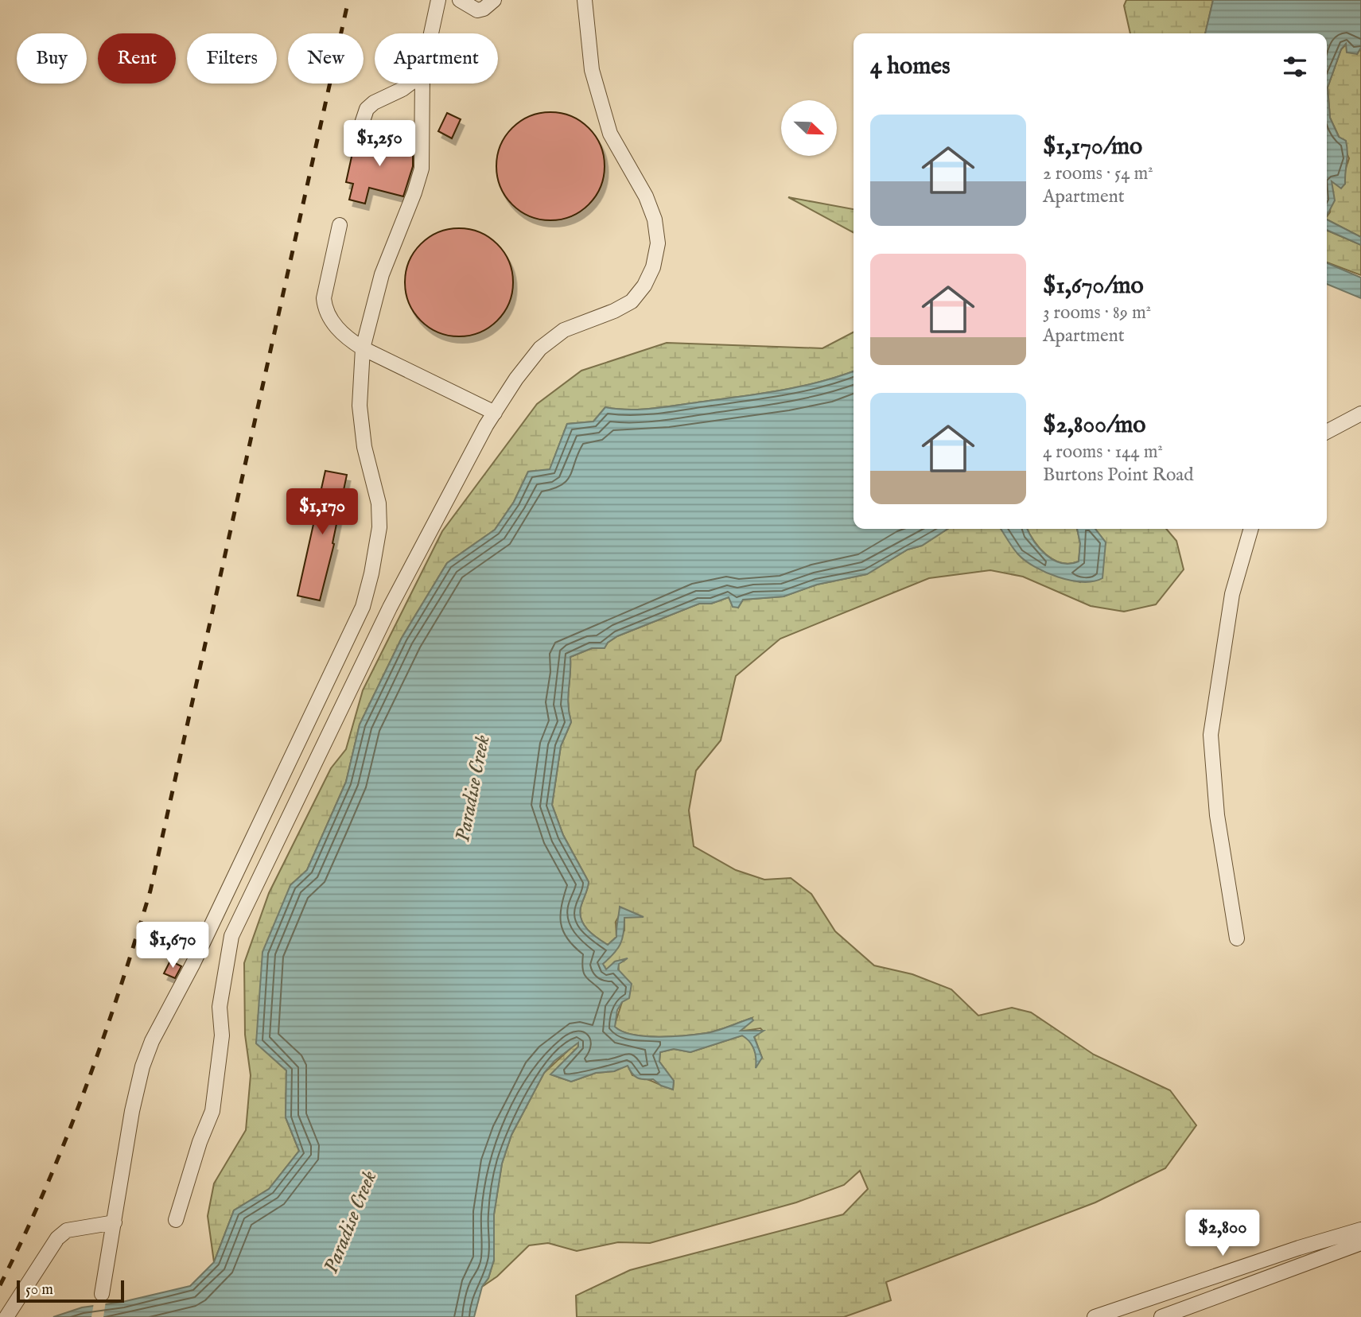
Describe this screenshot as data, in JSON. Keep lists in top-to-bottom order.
{
  "water": ["Paradise Creek"],
  "scale_bar": "50 m",
  "north": "bottom right",
  "page": {
    "chip": [
      "Buy",
      "Rent",
      "Filters",
      "New",
      "Apartment"
    ],
    "heading": "4 homes",
    "list": [
      {
        "name": "$1,170/mo",
        "note": "2 rooms · 54 m² · Apartment"
      },
      {
        "name": "$1,670/mo",
        "note": "3 rooms · 89 m² · Apartment"
      },
      {
        "name": "$2,800/mo",
        "note": "4 rooms · 144 m² · Burtons Point Road"
      }
    ],
    "price": [
      "$1,250",
      "$1,170",
      "$1,670",
      "$2,800"
    ],
    "scale": "50 m"
  }
}
